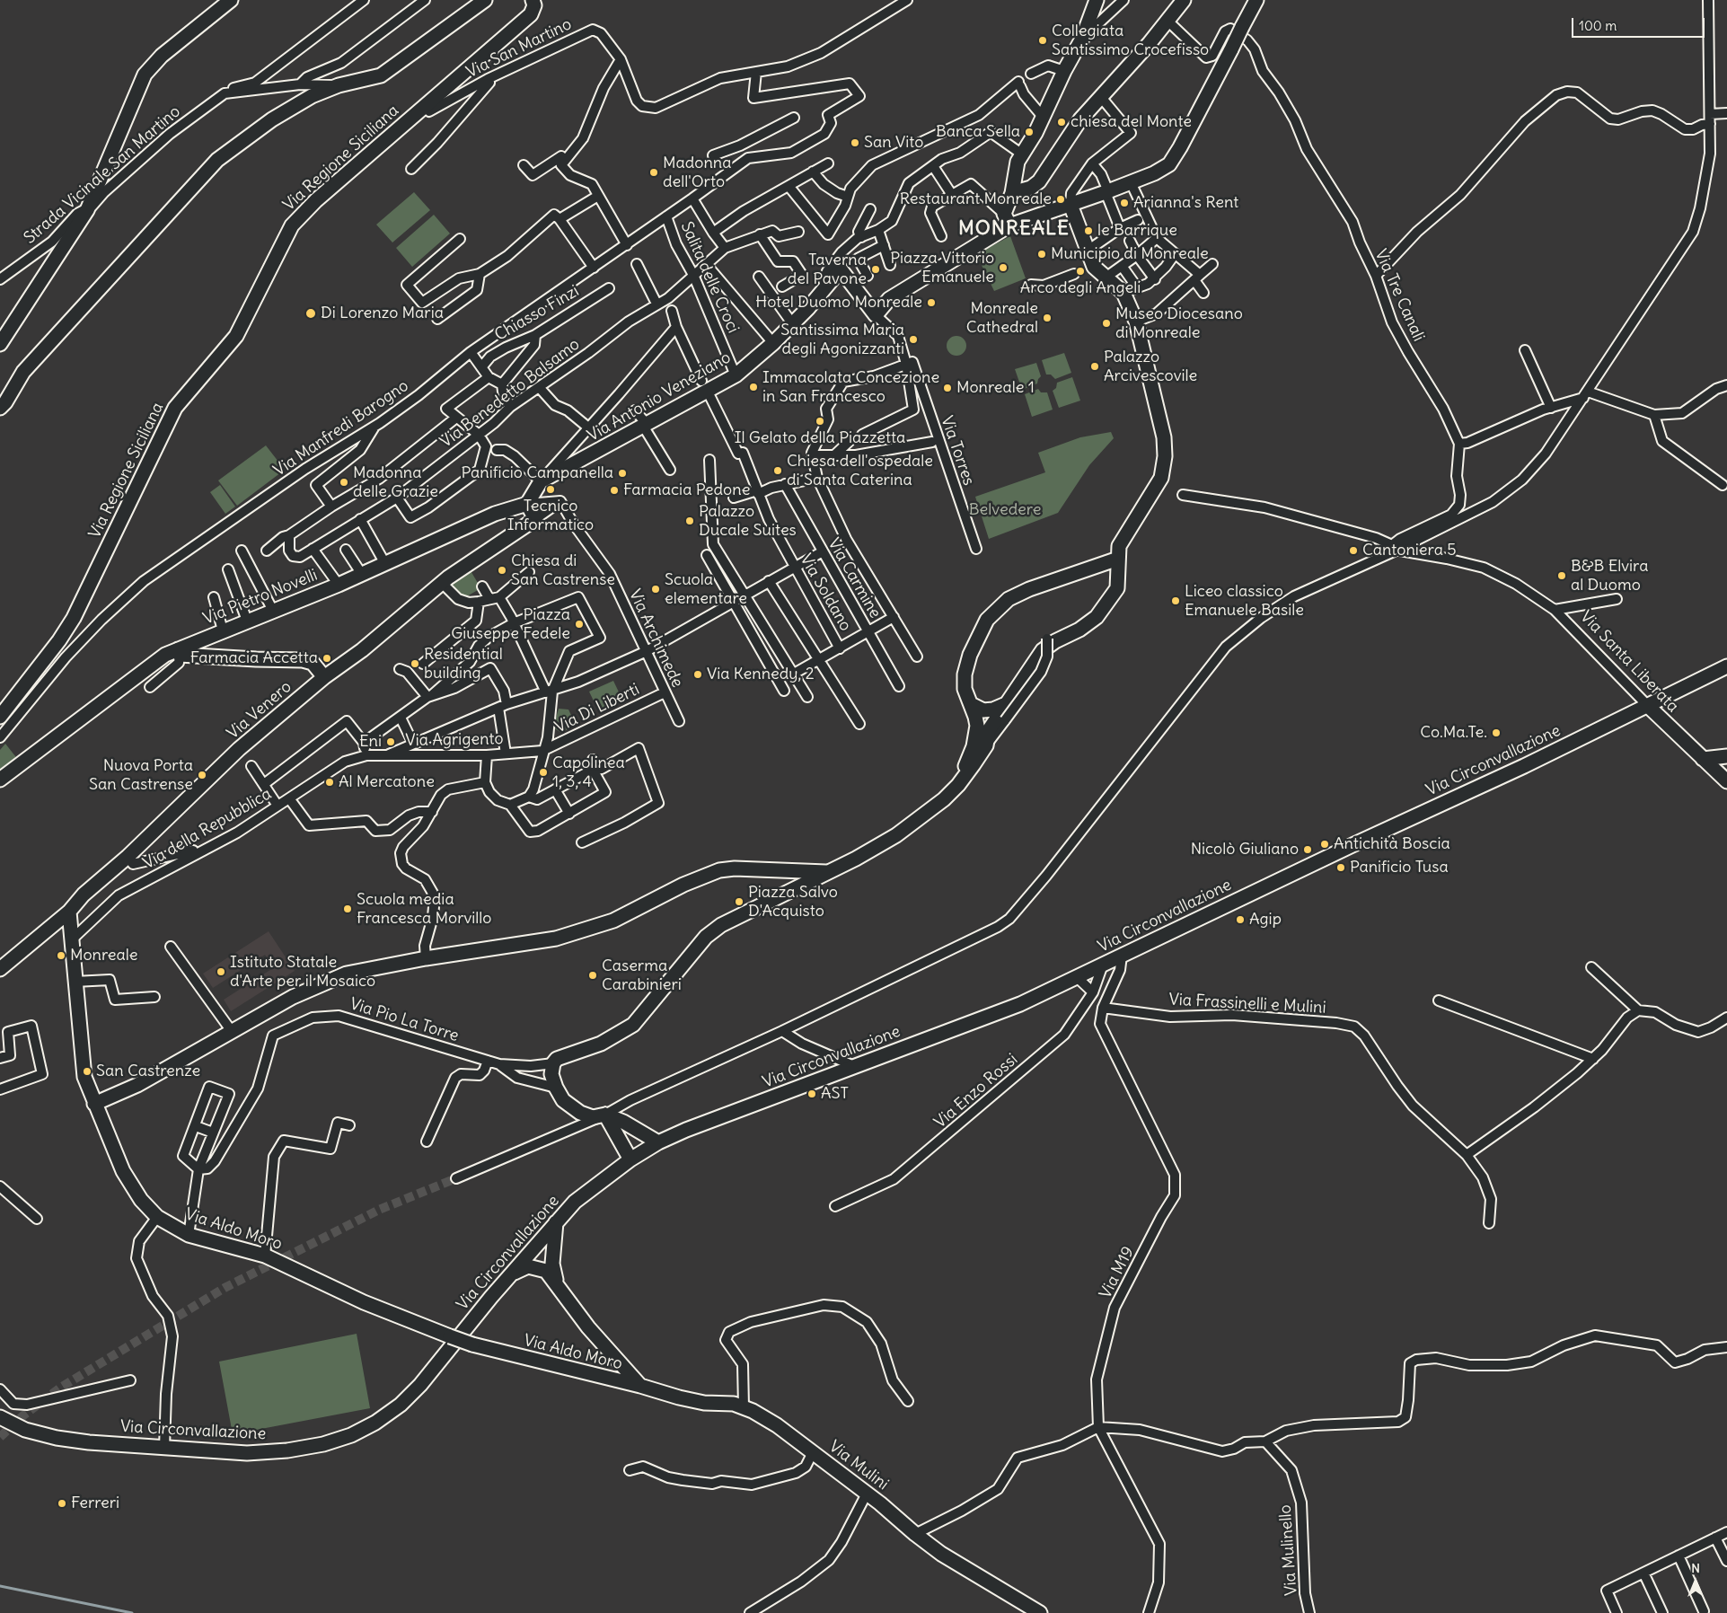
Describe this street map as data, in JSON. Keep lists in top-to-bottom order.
{
  "streets": {
    "street": [
      "Via San Martino",
      "Via Regione Siciliana",
      "Strada Vicinale San Martino",
      "Salita delle Croci",
      "Via Tre Canali",
      "Chiasso Finzi",
      "Via Benedetto Balsamo",
      "Via Antonio Veneziano",
      "Via Manfredi Barogno",
      "Via Torres",
      "Via Carmine",
      "Via Soldano",
      "Via Pietro Novelli",
      "Via Archimede",
      "Via Santa Liberata",
      "Via Di Liberti",
      "Via Venero",
      "Via Agrigento",
      "Via Circonvallazione",
      "Via della Repubblica",
      "Via Frassinelli e Mulini",
      "Via Pio La Torre",
      "Via Enzo Rossi",
      "Via Aldo Moro",
      "Via M19",
      "Via Mulini",
      "Via Mulinello"
    ]
  },
  "crossings": [
    ["Via San Martino", "Via Regione Siciliana"],
    ["Via San Martino", "Via Manfredi Barogno"],
    ["Salita delle Croci", "Via Benedetto Balsamo"],
    ["Salita delle Croci", "Via Antonio Veneziano"],
    ["Salita delle Croci", "Via Manfredi Barogno"],
    ["Via Tre Canali", "Via Santa Liberata"],
    ["Via Antonio Veneziano", "Via Soldano"],
    ["Via Pietro Novelli", "Via Archimede"],
    ["Via Pietro Novelli", "Via Venero"],
    ["Via Archimede", "Via Di Liberti"],
    ["Via Archimede", "Via Venero"],
    ["Via Santa Liberata", "Via Circonvallazione"],
    ["Via Di Liberti", "Via Agrigento"],
    ["Via Venero", "Via Aldo Moro"],
    ["Via Agrigento", "Via della Repubblica"],
    ["Via Circonvallazione", "Via Enzo Rossi"],
    ["Via Circonvallazione", "Via M19"],
    ["Via della Repubblica", "Via Aldo Moro"],
    ["Via Frassinelli e Mulini", "Via M19"],
    ["Via Aldo Moro", "Via Mulini"]
  ],
  "districts": ["MONREALE"],
  "parks": ["Belvedere"],
  "places": [
    "Collegiata Santissimo Crocefisso",
    "chiesa del Monte",
    "Banca Sella",
    "San Vito",
    "Madonna dell'Orto",
    "Restaurant Monreale",
    "Arianna's Rent",
    "le Barrique",
    "Municipio di Monreale",
    "Piazza Vittorio Emanuele",
    "Taverna del Pavone",
    "Arco degli Angeli",
    "Hotel Duomo Monreale",
    "Di Lorenzo Maria",
    "Monreale Cathedral",
    "Museo Diocesano di Monreale",
    "Santissima Maria degli Agonizzanti",
    "Palazzo Arcivescovile",
    "Immacolata Concezione in San Francesco",
    "Monreale 1",
    "Il Gelato della Piazzetta",
    "Chiesa dell'ospedale di Santa Caterina",
    "Panificio Campanella",
    "Madonna delle Grazie",
    "Tecnico Informatico",
    "Farmacia Pedone",
    "Palazzo Ducale Suites",
    "Cantoniera 5",
    "Chiesa di San Castrense",
    "B&B Elvira al Duomo",
    "Scuola elementare",
    "Liceo classico Emanuele Basile",
    "Piazza Giuseppe Fedele",
    "Farmacia Accetta",
    "Residential building",
    "Via Kennedy, 2",
    "Co.Ma.Te.",
    "Eni",
    "Capolinea 1, 3, 4",
    "Nuova Porta San Castrense",
    "Al Mercatone",
    "Antichità Boscia",
    "Nicolò Giuliano",
    "Panificio Tusa",
    "Piazza Salvo D'Acquisto",
    "Scuola media Francesca Morvillo",
    "Agip",
    "Monreale",
    "Istituto Statale d'Arte per il Mosaico",
    "Caserma Carabinieri",
    "San Castrenze",
    "AST",
    "Ferreri"
  ],
  "scale_bar": "100 m",
  "north": "top"
}
